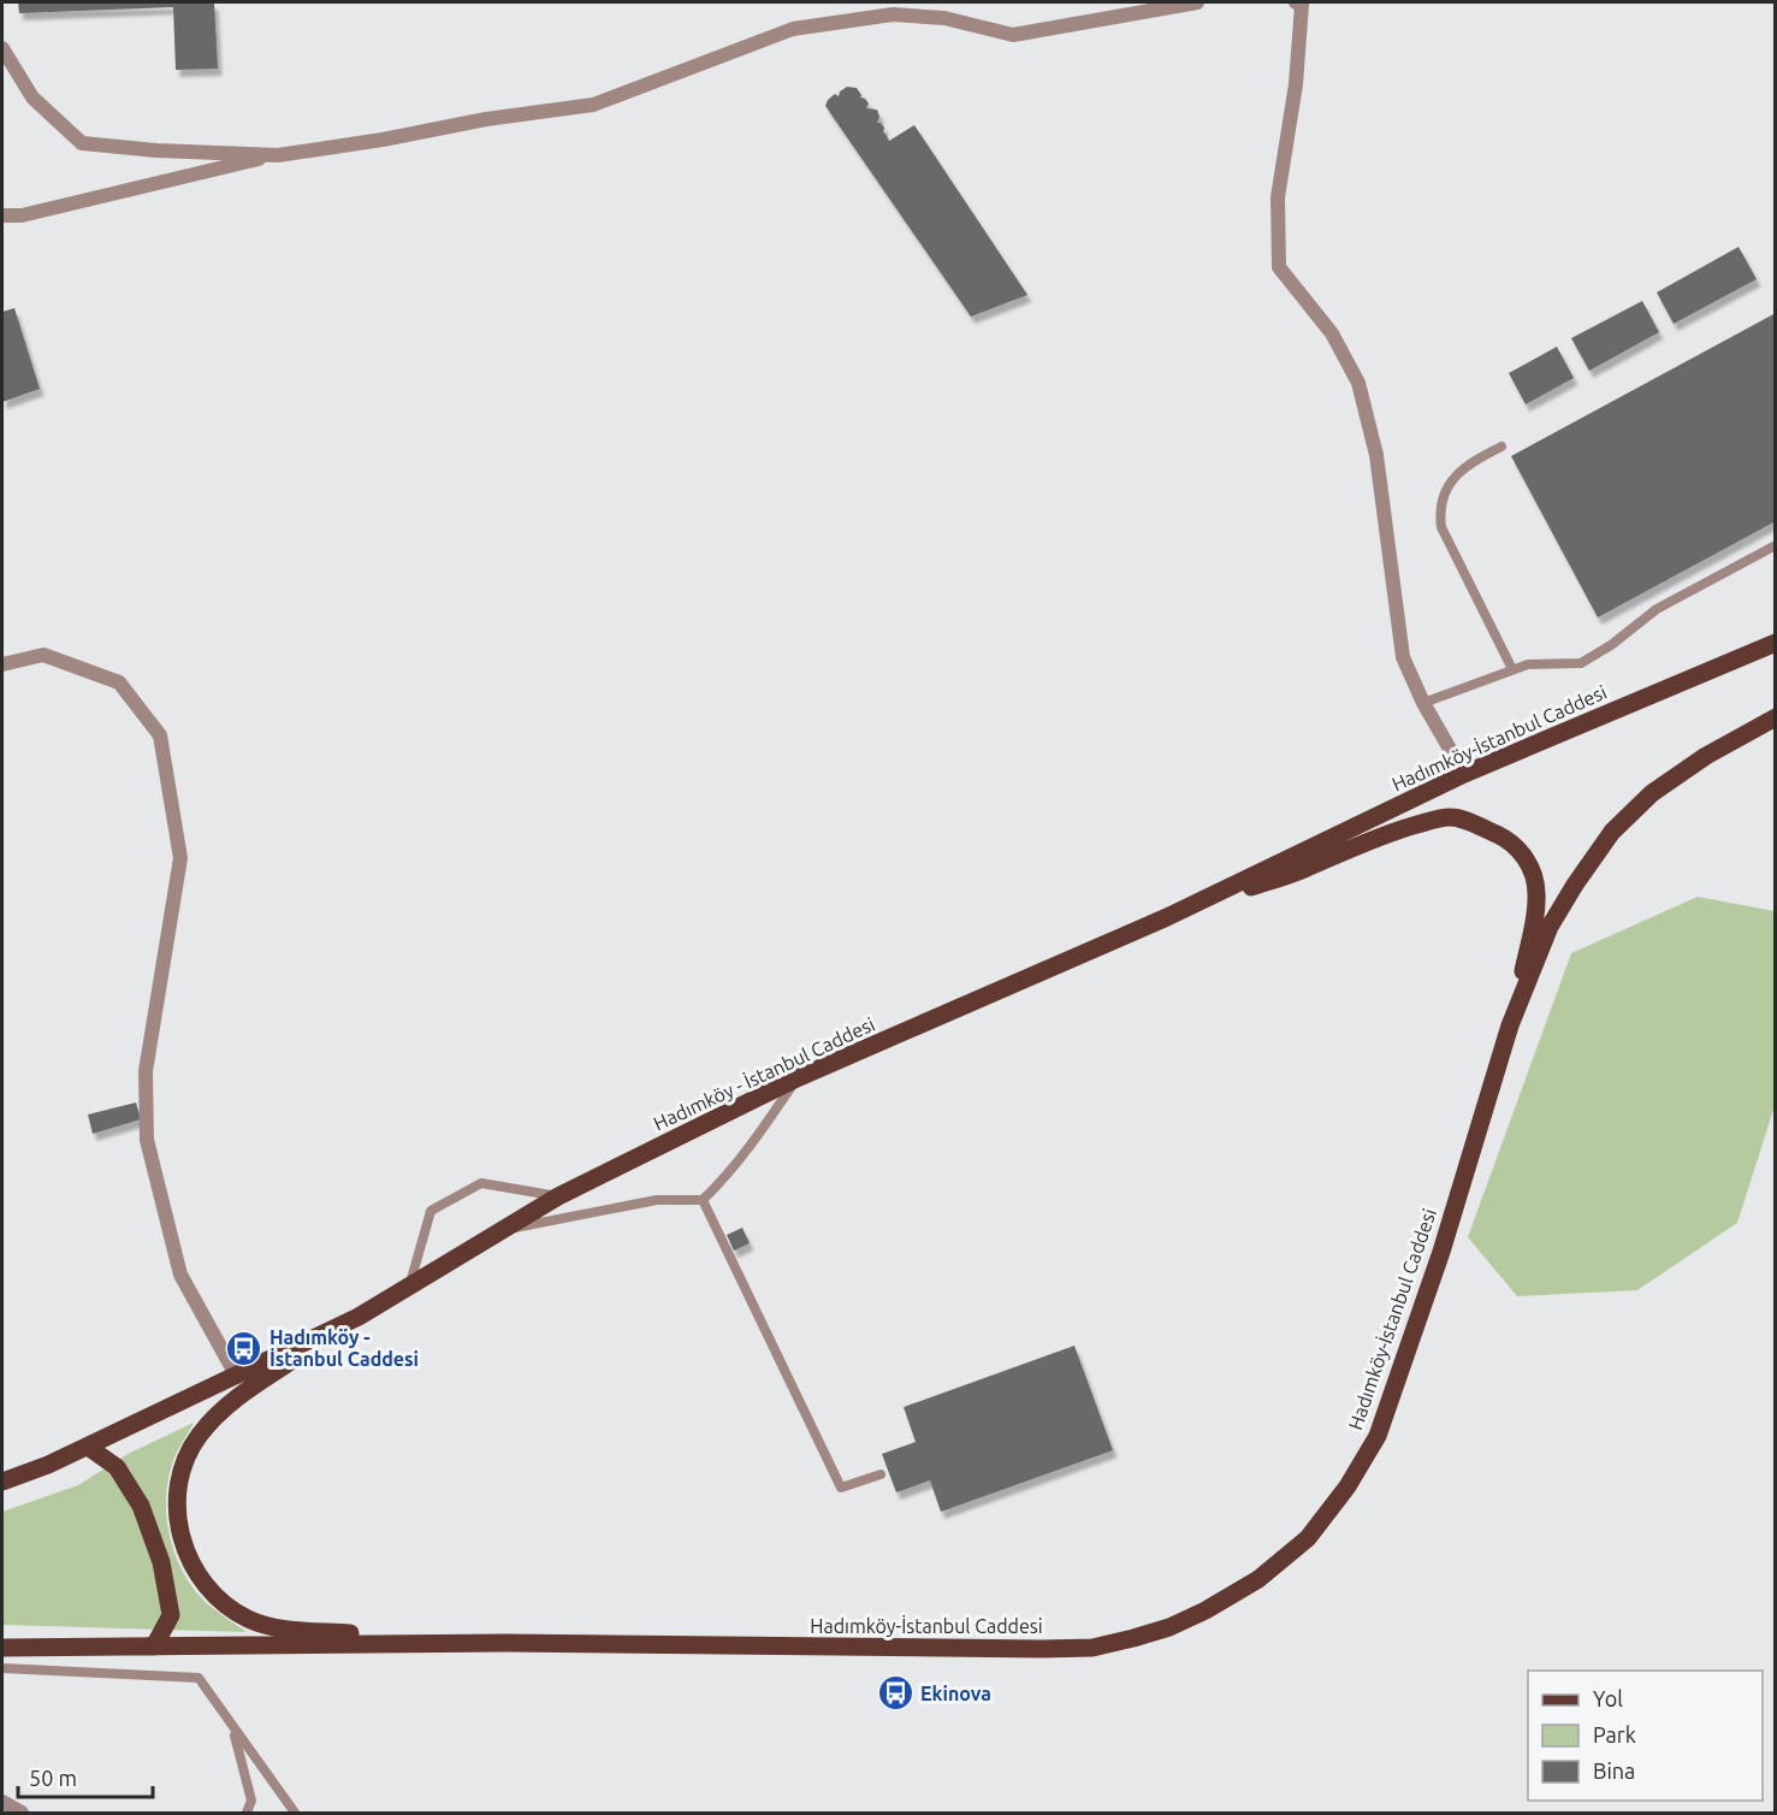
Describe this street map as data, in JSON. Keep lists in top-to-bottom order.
{
  "streets": {
    "main road": ["Hadımköy-İstanbul Caddesi", "Hadımköy - İstanbul Caddesi"]
  },
  "crossings": [
    ["Hadımköy-İstanbul Caddesi", "Hadımköy - İstanbul Caddesi"]
  ],
  "places": {
    "bus stop": ["Hadımköy - İstanbul Caddesi", "Ekinova"]
  },
  "legend": ["Yol", "Park", "Bina"],
  "scale_bar": "50 m"
}
